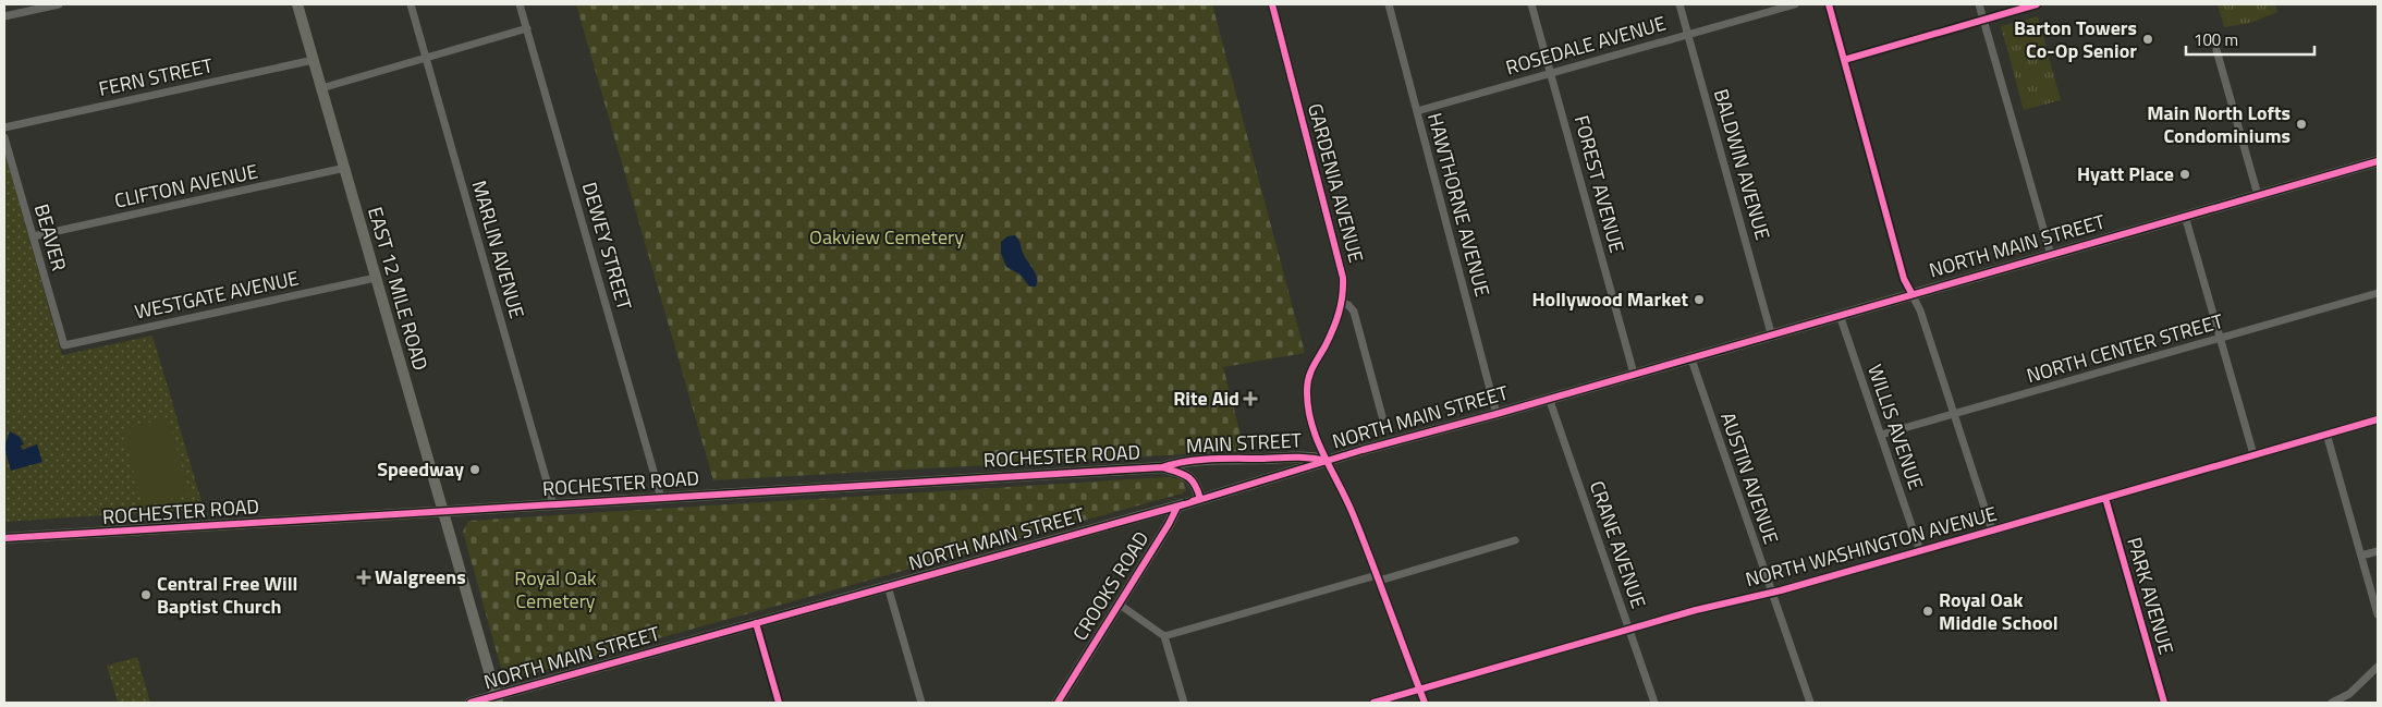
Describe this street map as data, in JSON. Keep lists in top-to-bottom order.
{
  "streets": {
    "main road": [
      "NORTH MAIN STREET",
      "EAST 12 MILE ROAD",
      "MAIN STREET",
      "ROCHESTER ROAD",
      "CROOKS ROAD"
    ],
    "street": [
      "ROSEDALE AVENUE",
      "FERN STREET",
      "BALDWIN AVENUE",
      "GARDENIA AVENUE",
      "FOREST AVENUE",
      "CLIFTON AVENUE",
      "HAWTHORNE AVENUE",
      "BEAVER",
      "DEWEY STREET",
      "MARLIN AVENUE",
      "WESTGATE AVENUE",
      "NORTH CENTER STREET",
      "WILLIS AVENUE",
      "AUSTIN AVENUE",
      "CRANE AVENUE",
      "NORTH WASHINGTON AVENUE",
      "PARK AVENUE"
    ]
  },
  "crossings": [
    ["ROSEDALE AVENUE", "BALDWIN AVENUE"],
    ["ROSEDALE AVENUE", "FOREST AVENUE"],
    ["ROSEDALE AVENUE", "HAWTHORNE AVENUE"],
    ["FERN STREET", "EAST 12 MILE ROAD"],
    ["BALDWIN AVENUE", "NORTH MAIN STREET"],
    ["GARDENIA AVENUE", "NORTH MAIN STREET"],
    ["GARDENIA AVENUE", "MAIN STREET"],
    ["GARDENIA AVENUE", "NORTH WASHINGTON AVENUE"],
    ["FOREST AVENUE", "NORTH MAIN STREET"],
    ["CLIFTON AVENUE", "BEAVER"],
    ["CLIFTON AVENUE", "EAST 12 MILE ROAD"],
    ["HAWTHORNE AVENUE", "NORTH MAIN STREET"],
    ["BEAVER", "WESTGATE AVENUE"],
    ["DEWEY STREET", "ROCHESTER ROAD"],
    ["NORTH MAIN STREET", "EAST 12 MILE ROAD"],
    ["NORTH MAIN STREET", "WILLIS AVENUE"],
    ["NORTH MAIN STREET", "MAIN STREET"],
    ["NORTH MAIN STREET", "ROCHESTER ROAD"],
    ["NORTH MAIN STREET", "AUSTIN AVENUE"],
    ["NORTH MAIN STREET", "CRANE AVENUE"],
    ["NORTH MAIN STREET", "CROOKS ROAD"],
    ["MARLIN AVENUE", "ROCHESTER ROAD"],
    ["EAST 12 MILE ROAD", "WESTGATE AVENUE"],
    ["EAST 12 MILE ROAD", "ROCHESTER ROAD"],
    ["NORTH CENTER STREET", "WILLIS AVENUE"],
    ["WILLIS AVENUE", "NORTH WASHINGTON AVENUE"],
    ["MAIN STREET", "ROCHESTER ROAD"],
    ["AUSTIN AVENUE", "NORTH WASHINGTON AVENUE"],
    ["CRANE AVENUE", "NORTH WASHINGTON AVENUE"],
    ["NORTH WASHINGTON AVENUE", "PARK AVENUE"]
  ],
  "parks": ["Oakview Cemetery", "Royal Oak Cemetery"],
  "places": {
    "other": [
      "Barton Towers Co-Op Senior",
      "Main North Lofts Condominiums",
      "Hyatt Place",
      "Hollywood Market",
      "Speedway",
      "Central Free Will Baptist Church",
      "Royal Oak Middle School"
    ],
    "health": ["Rite Aid", "Walgreens"]
  },
  "scale_bar": "100 m"
}
